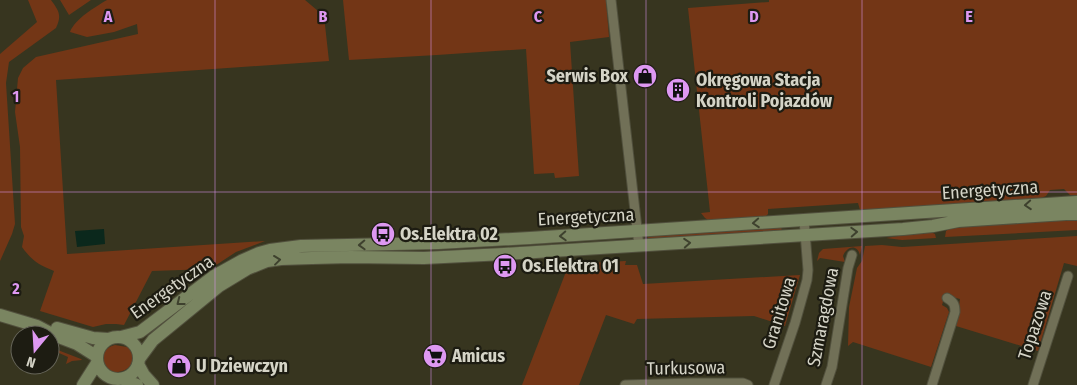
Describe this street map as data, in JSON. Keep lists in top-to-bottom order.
{
  "streets": {
    "street": [
      "Energetyczna",
      "Granitowa",
      "Szmaragdowa",
      "Topazowa",
      "Turkusowa"
    ]
  },
  "crossings": [
    ["Energetyczna", "Granitowa"]
  ],
  "places": {
    "shop": ["Serwis Box", "U Dziewczyn"],
    "building": ["Okręgowa Stacja Kontroli Pojazdów"],
    "bus stop": ["Os.Elektra 02", "Os.Elektra 01"],
    "supermarket": ["Amicus"]
  },
  "north": "bottom",
  "grid": {
    "columns": [
      "A",
      "B",
      "C",
      "D",
      "E"
    ],
    "rows": ["1", "2"]
  }
}
